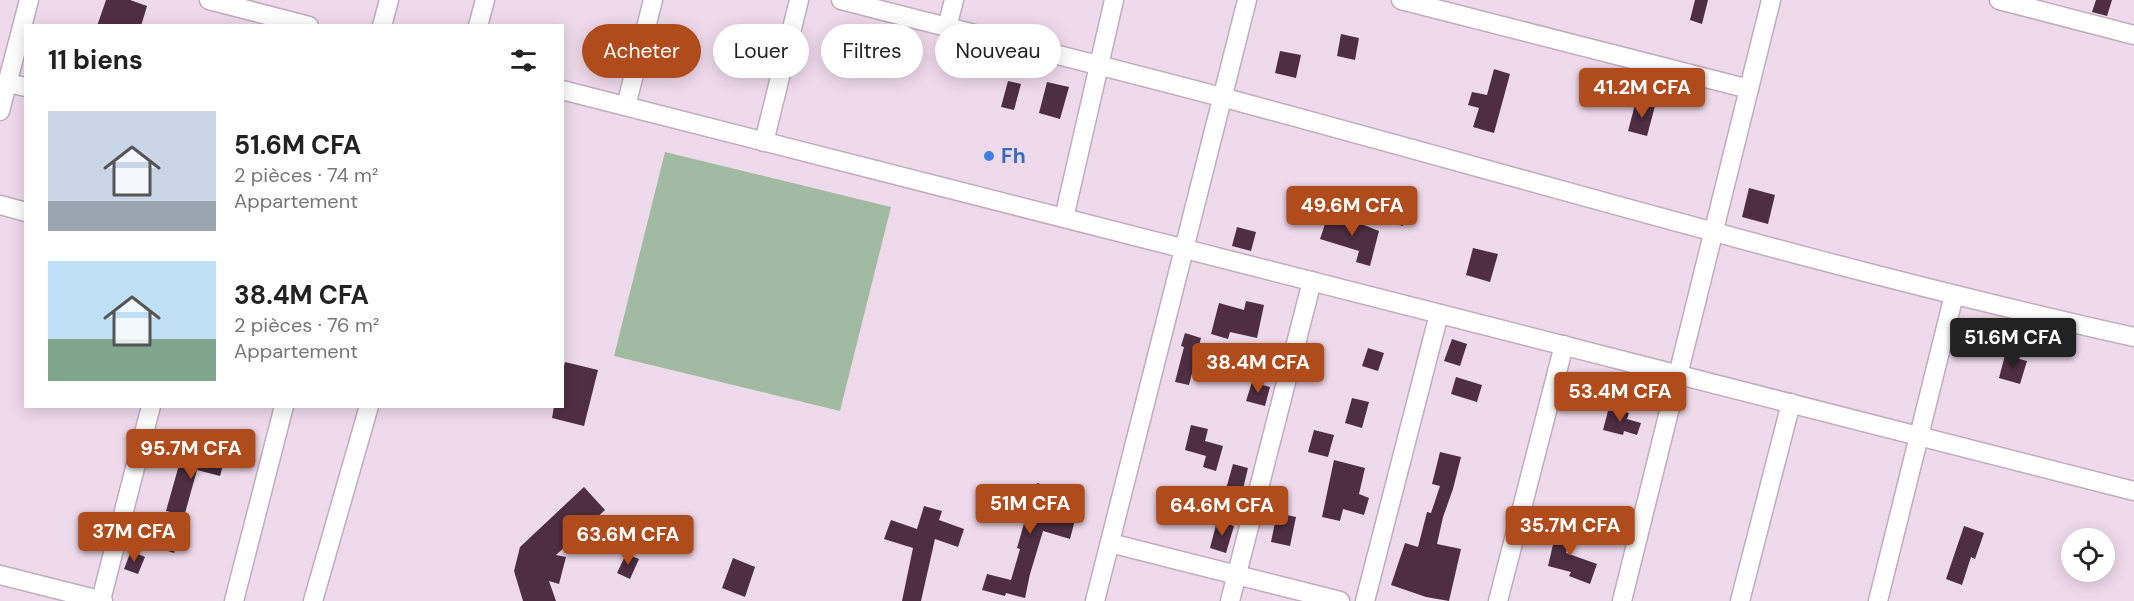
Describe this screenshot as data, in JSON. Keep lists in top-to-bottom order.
{
  "places": ["Fh"],
  "page": {
    "chip": [
      "Acheter",
      "Louer",
      "Filtres",
      "Nouveau"
    ],
    "heading": "11 biens",
    "price": [
      "41.2M CFA",
      "49.6M CFA",
      "51.6M CFA",
      "38.4M CFA",
      "53.4M CFA",
      "95.7M CFA",
      "51M CFA",
      "64.6M CFA",
      "35.7M CFA",
      "37M CFA",
      "63.6M CFA"
    ],
    "list": [
      {
        "name": "51.6M CFA",
        "note": "2 pièces · 74 m² · Appartement"
      },
      {
        "name": "38.4M CFA",
        "note": "2 pièces · 76 m² · Appartement"
      }
    ]
  }
}
